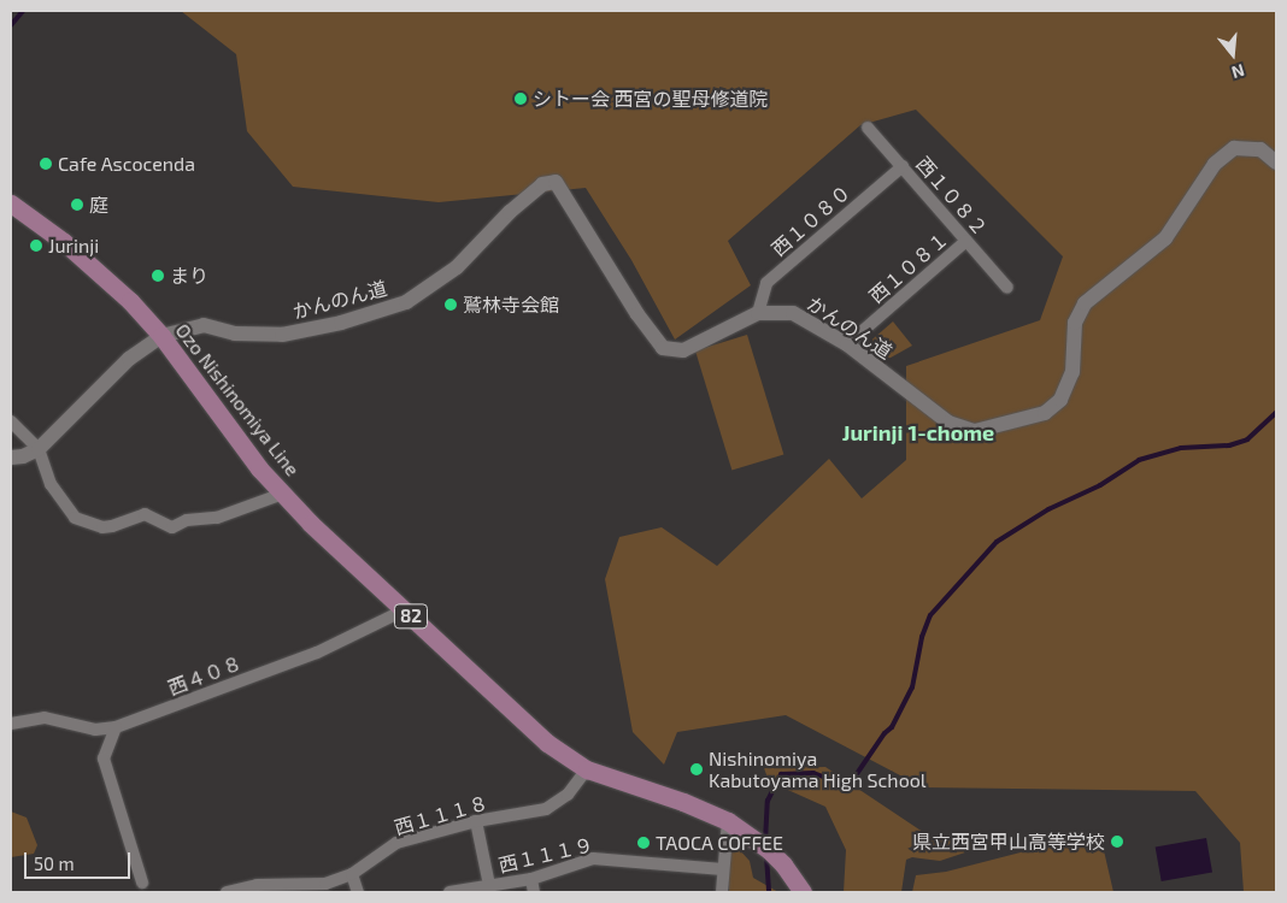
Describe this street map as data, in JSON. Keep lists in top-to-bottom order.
{
  "streets": {
    "main road": ["Ozo Nishinomiya Line", "82"],
    "street": [
      "西１０８２",
      "西１０８０",
      "西１０８１",
      "かんのん道",
      "西４０８",
      "西１１１８",
      "西１１１９"
    ]
  },
  "crossings": [
    ["西１０８２", "西１０８０"],
    ["西１０８２", "西１０８１"],
    ["西１０８０", "かんのん道"],
    ["西１０８１", "かんのん道"],
    ["かんのん道", "Ozo Nishinomiya Line"],
    ["Ozo Nishinomiya Line", "西４０８"],
    ["Ozo Nishinomiya Line", "西１１１８"]
  ],
  "districts": ["Jurinji 1-chome"],
  "places": [
    "シトー会 西宮の聖母修道院",
    "Cafe Ascocenda",
    "庭",
    "Jurinji",
    "まり",
    "鷲林寺会館",
    "Nishinomiya Kabutoyama High School",
    "県立西宮甲山高等学校",
    "TAOCA COFFEE"
  ],
  "scale_bar": "50 m",
  "north": "bottom"
}
